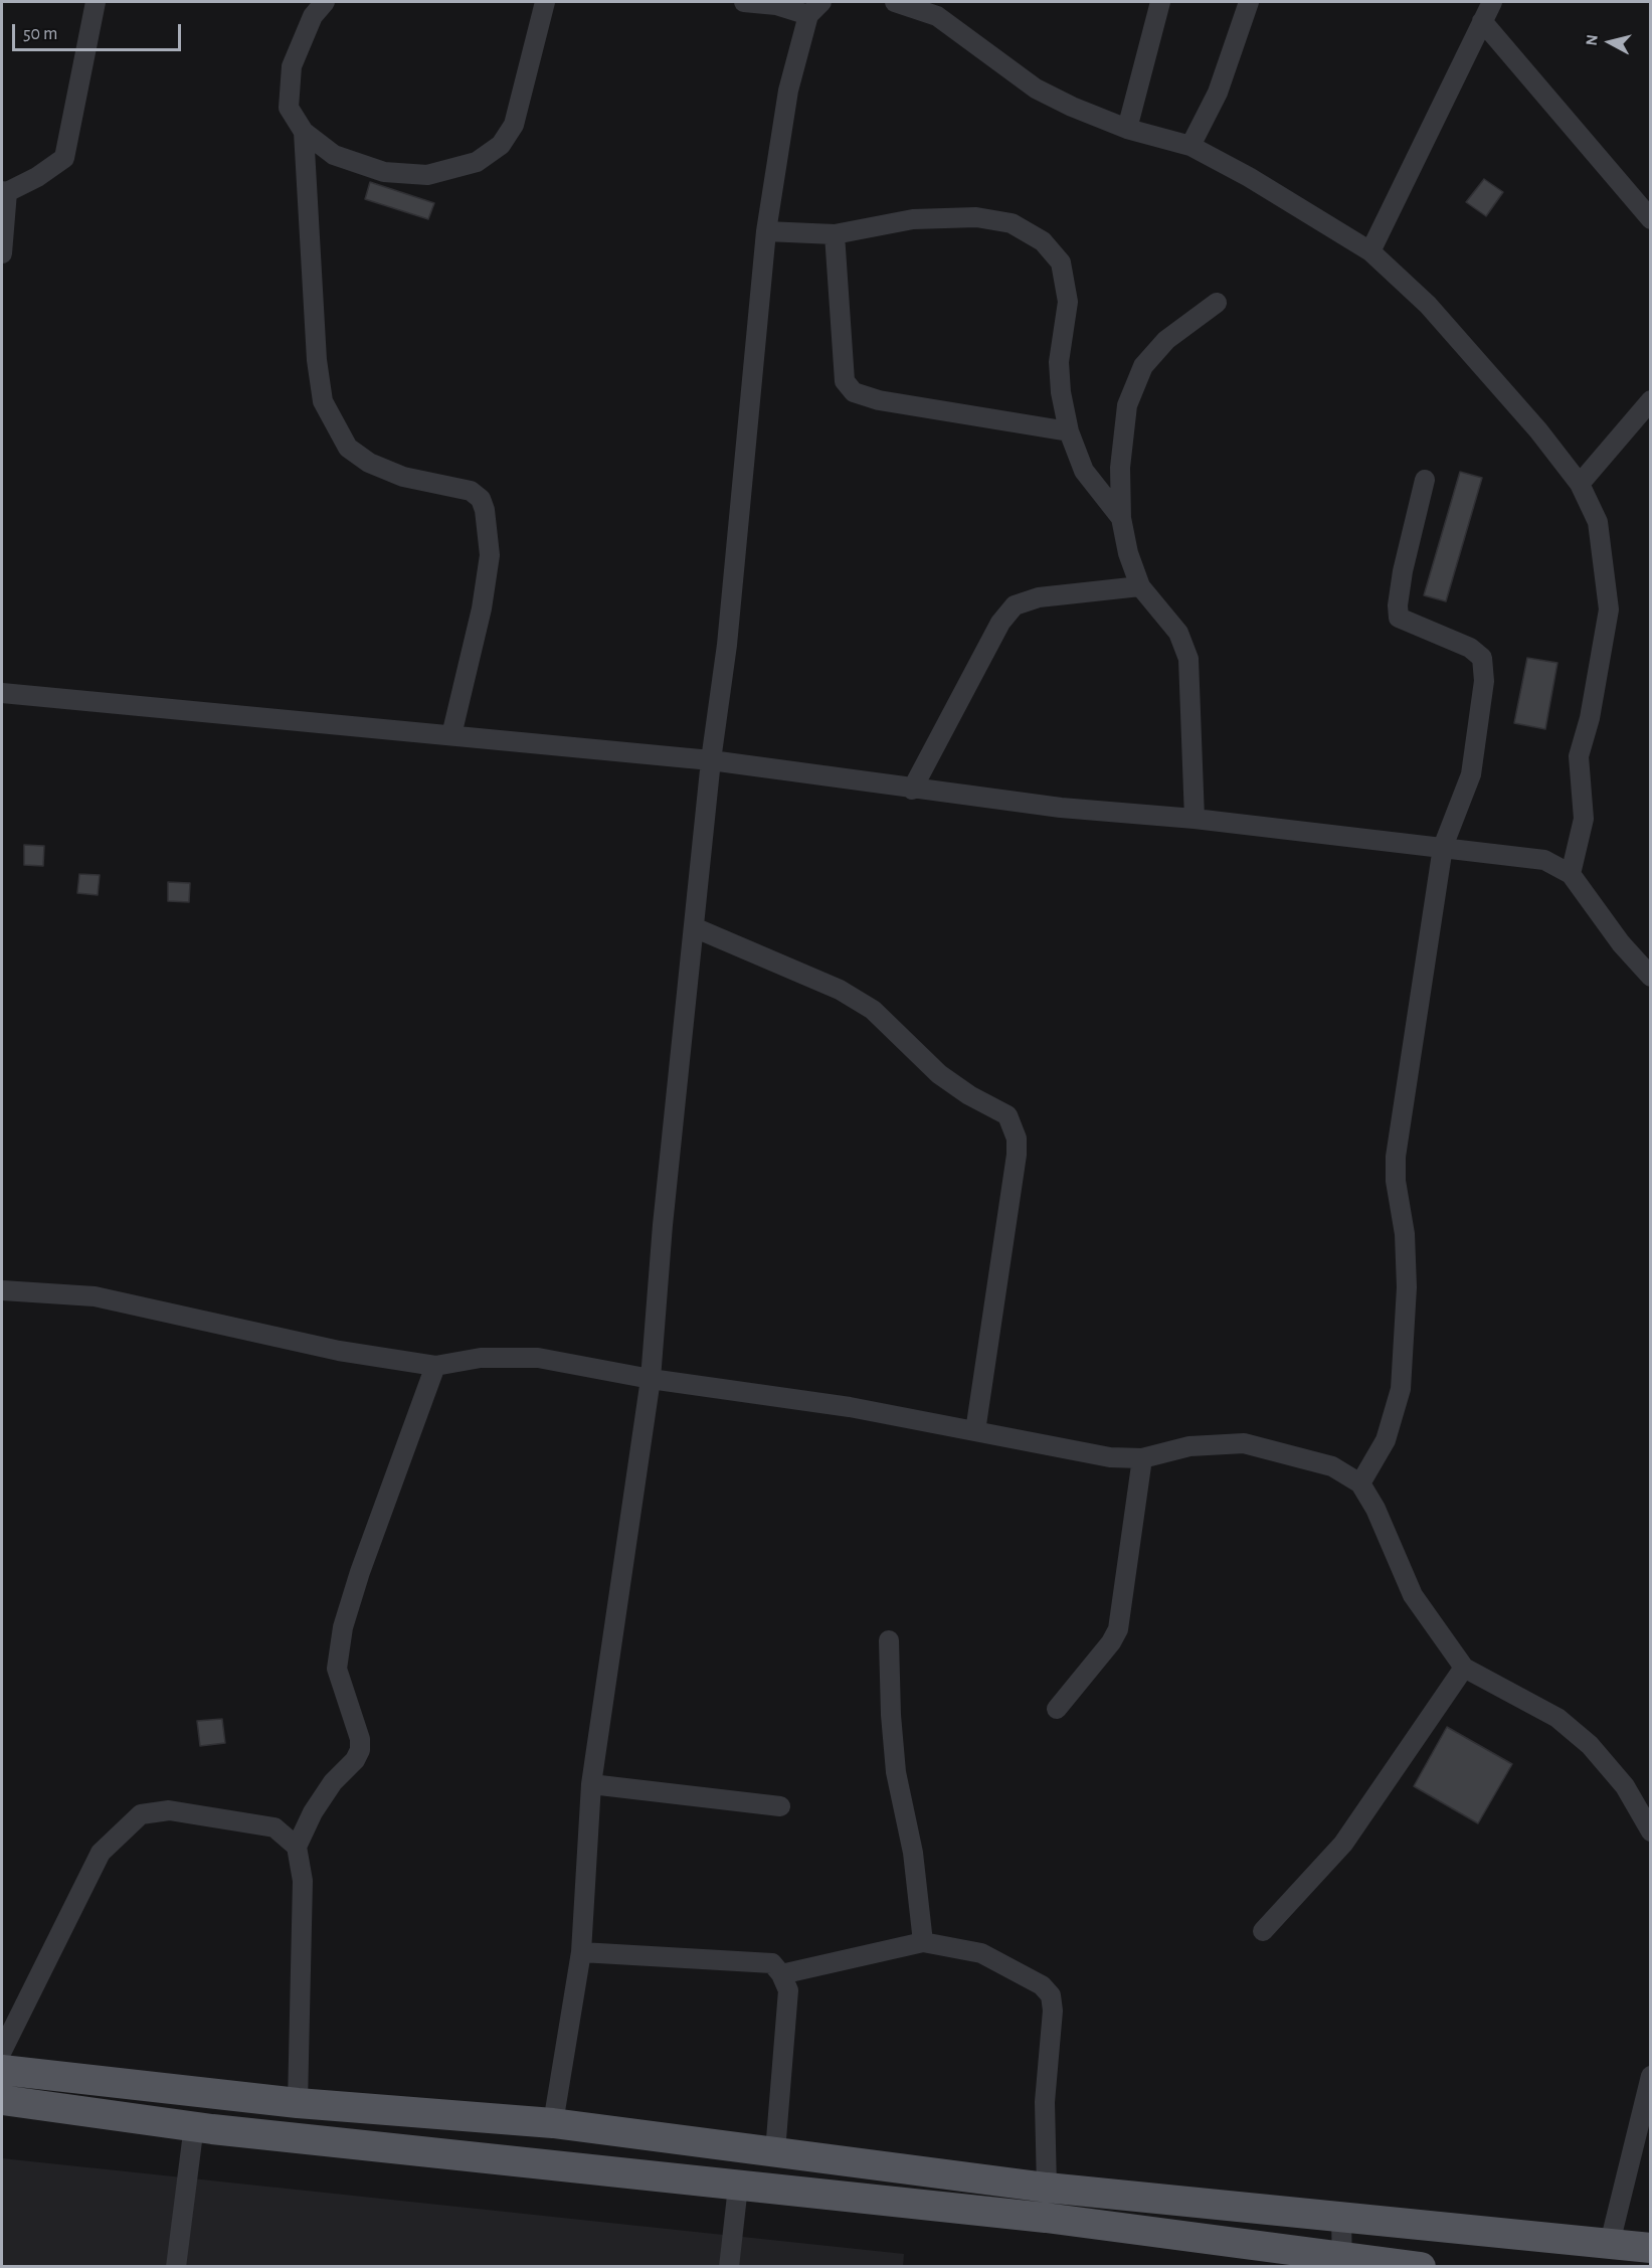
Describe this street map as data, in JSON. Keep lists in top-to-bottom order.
{
  "scale_bar": "50 m",
  "north": "left"
}
